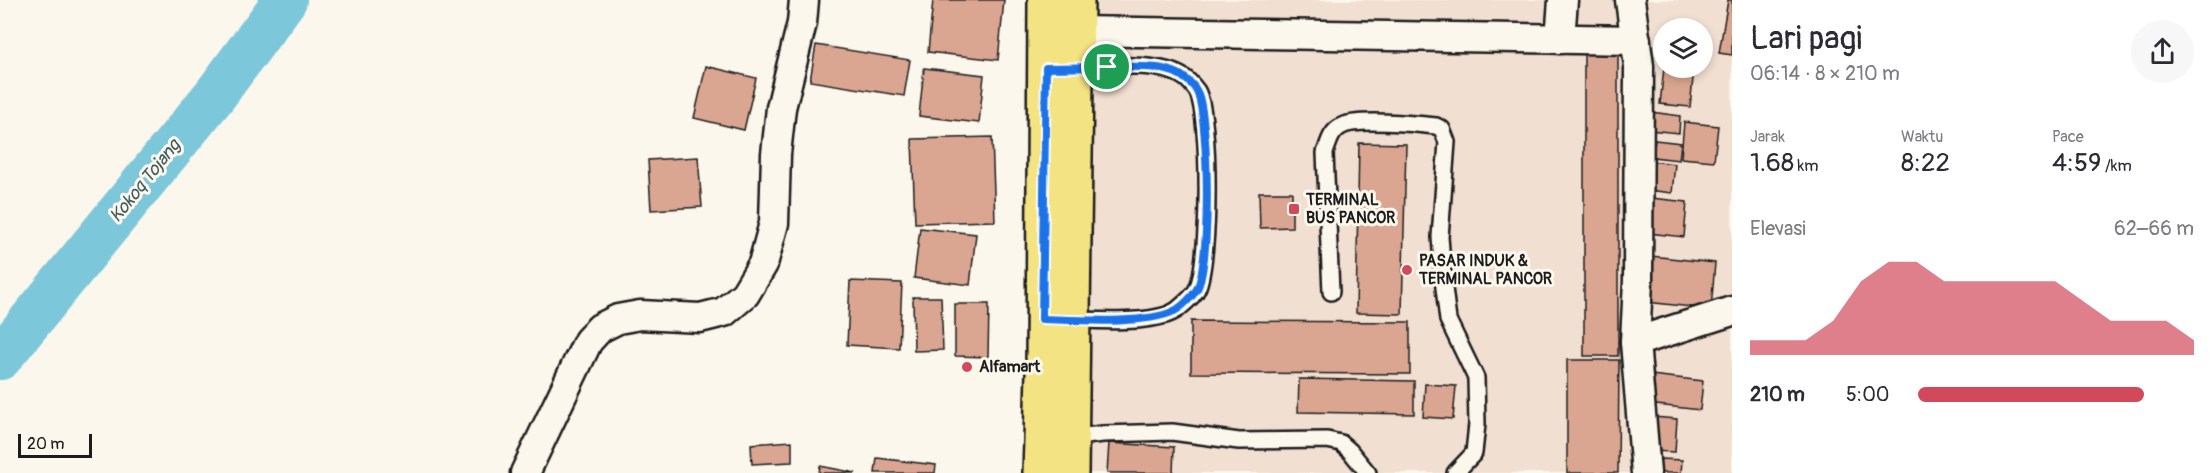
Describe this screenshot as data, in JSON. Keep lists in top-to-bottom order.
{
  "water": ["Kokoq Tojang"],
  "places": {
    "transit": ["TERMINAL BUS PANCOR"],
    "other": ["PASAR INDUK & TERMINAL PANCOR", "Alfamart"]
  },
  "scale_bar": "20 m",
  "page": {
    "heading": ["Lari pagi", "06:14 · 8 × 210 m"],
    "stats": [
      ["Jarak", "1.68 km"],
      ["Waktu", "8:22"],
      ["Pace", "4:59 /km"]
    ],
    "chart": ["Elevasi", "62–66 m"],
    "list": [
      {
        "name": "210 m",
        "note": "5:00"
      }
    ],
    "scale": "20 m"
  }
}
